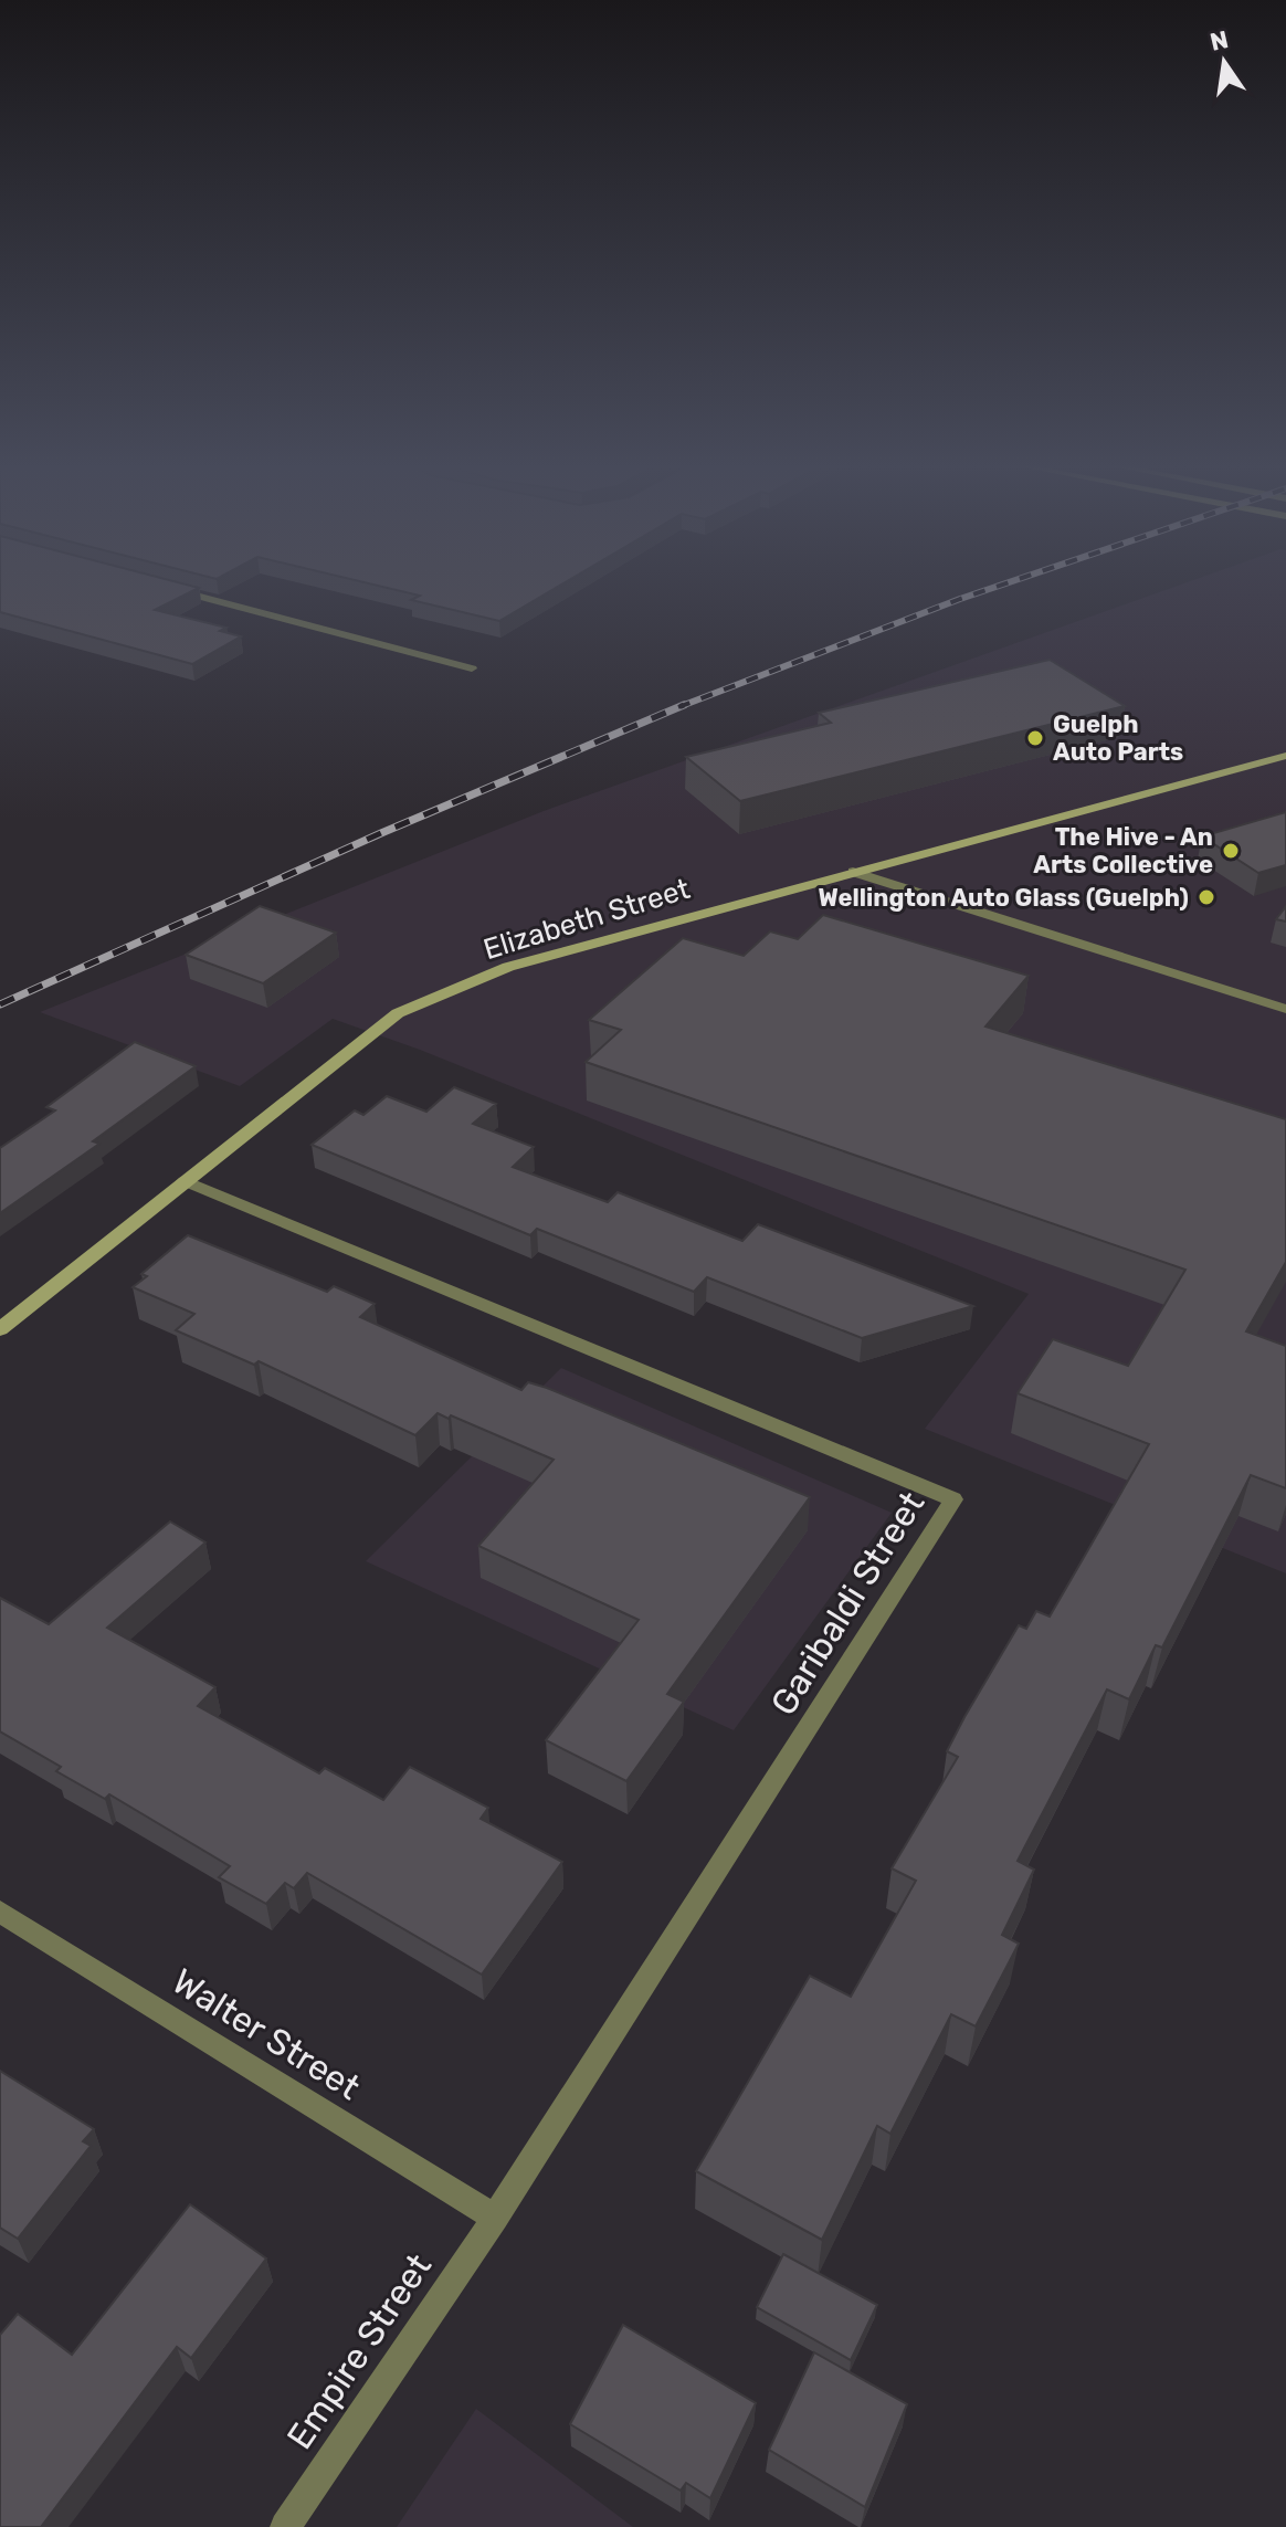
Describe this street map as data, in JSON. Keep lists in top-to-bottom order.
{
  "streets": {
    "main road": ["Elizabeth Street"],
    "street": ["Garibaldi Street", "Walter Street", "Empire Street"]
  },
  "crossings": [
    ["Elizabeth Street", "Garibaldi Street"],
    ["Garibaldi Street", "Walter Street"],
    ["Garibaldi Street", "Empire Street"],
    ["Walter Street", "Empire Street"]
  ],
  "places": ["Guelph Auto Parts", "The Hive - An Arts Collective", "Wellington Auto Glass (Guelph)"],
  "north": "top"
}
